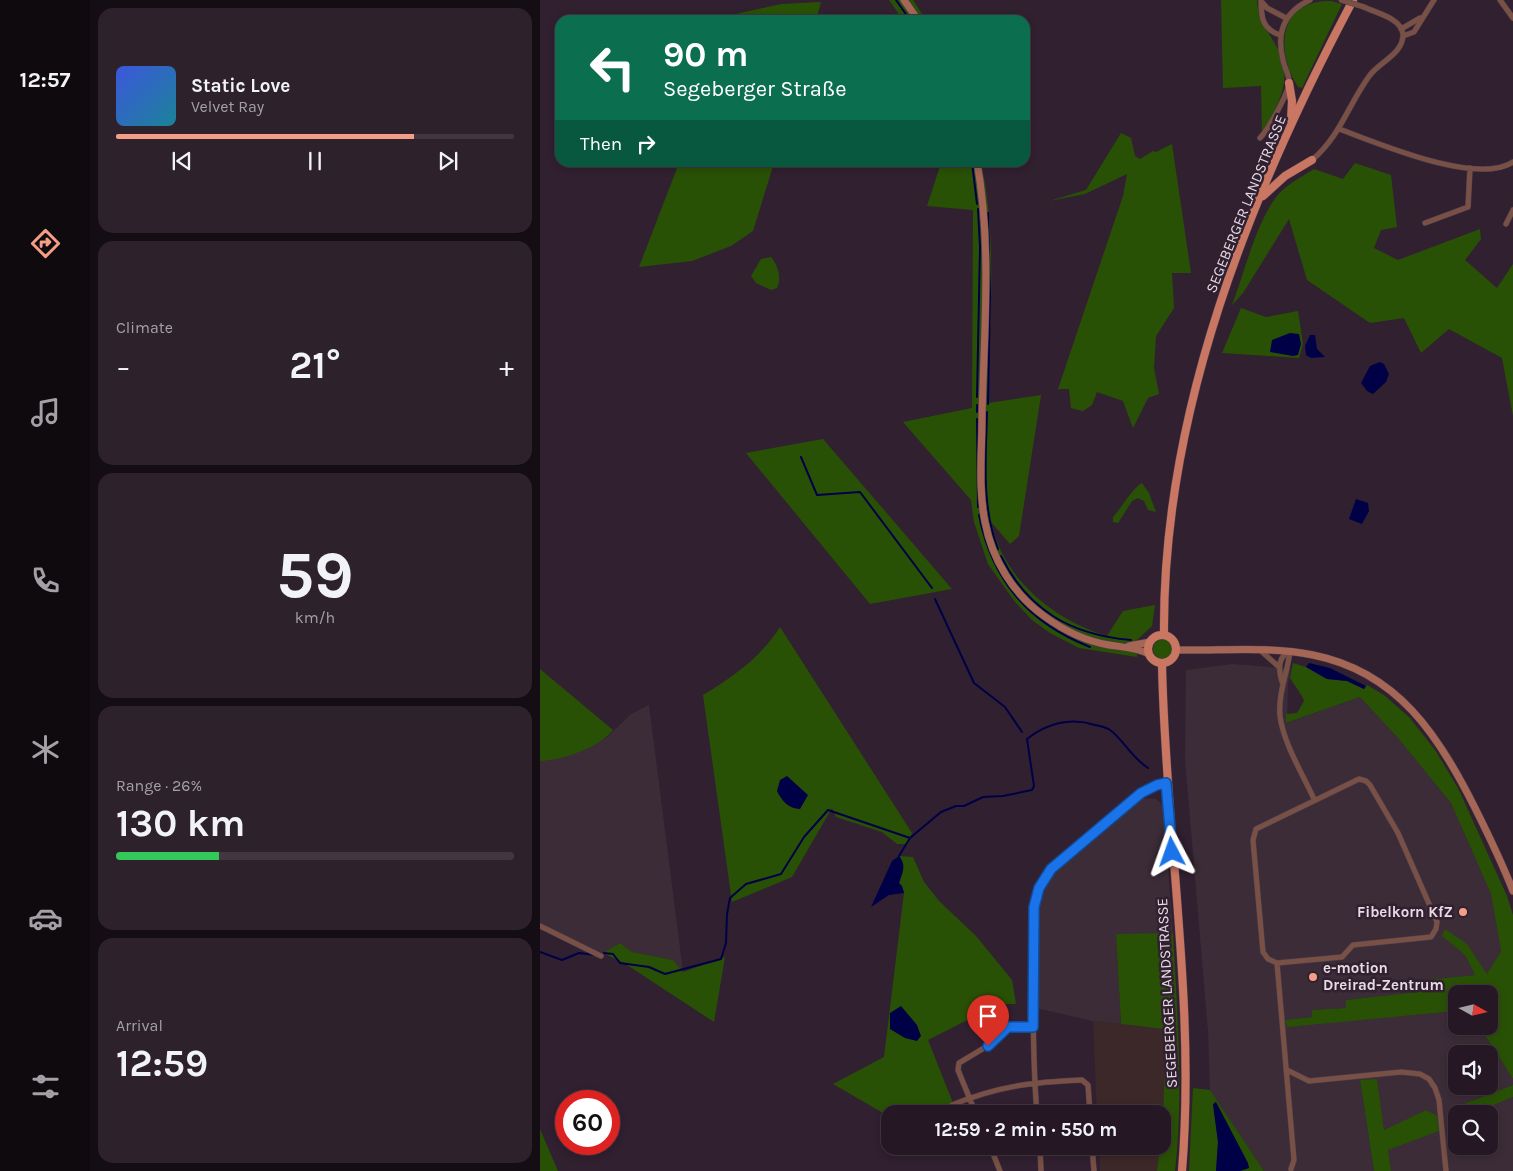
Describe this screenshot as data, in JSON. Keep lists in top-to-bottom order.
{
  "streets": {
    "main road": ["SEGEBERGER LANDSTRASSE"]
  },
  "places": ["Fibelkorn KfZ", "e-motion Dreirad-Zentrum"],
  "north": "right",
  "page": {
    "tabs": "12:57",
    "turn": ["90 m", "Segeberger Straße"],
    "song": ["Static Love", "Velvet Ray"],
    "then": "Then",
    "tile": [
      "Climate",
      ["59", "km/h"],
      ["Range · 26%", "130 km"],
      ["Arrival", "12:59"]
    ],
    "heat": ["−", "21°", "+"],
    "limit": "60",
    "trip": "12:59 · 2 min · 550 m"
  }
}
